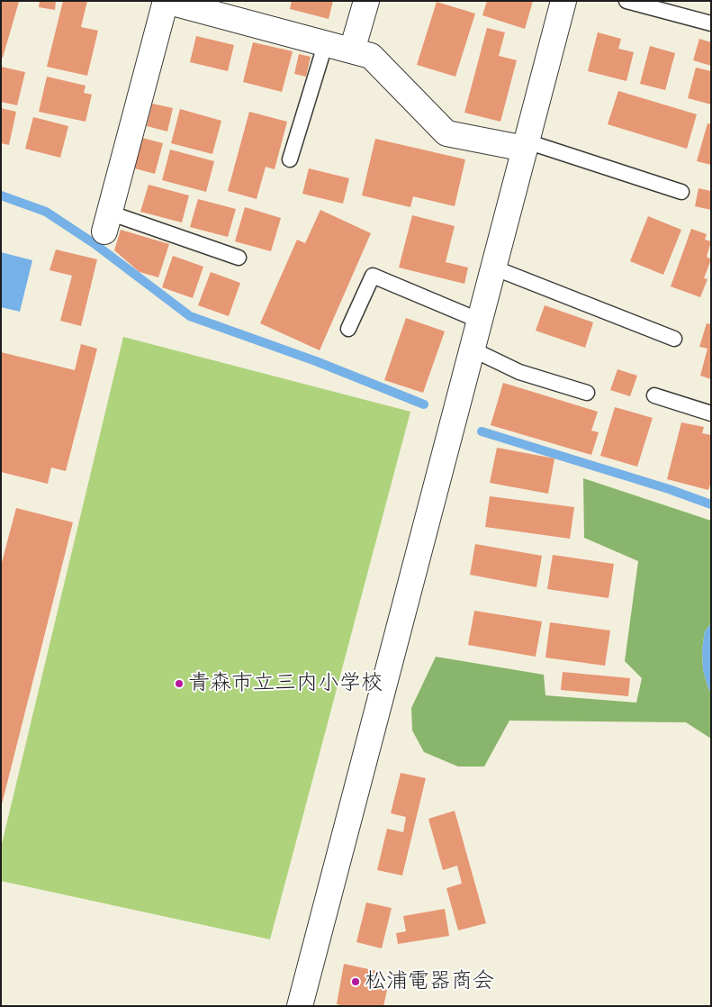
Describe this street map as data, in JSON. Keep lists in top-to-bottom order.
{
  "places": ["青森市立三内小学校", "松浦電器商会"]
}
